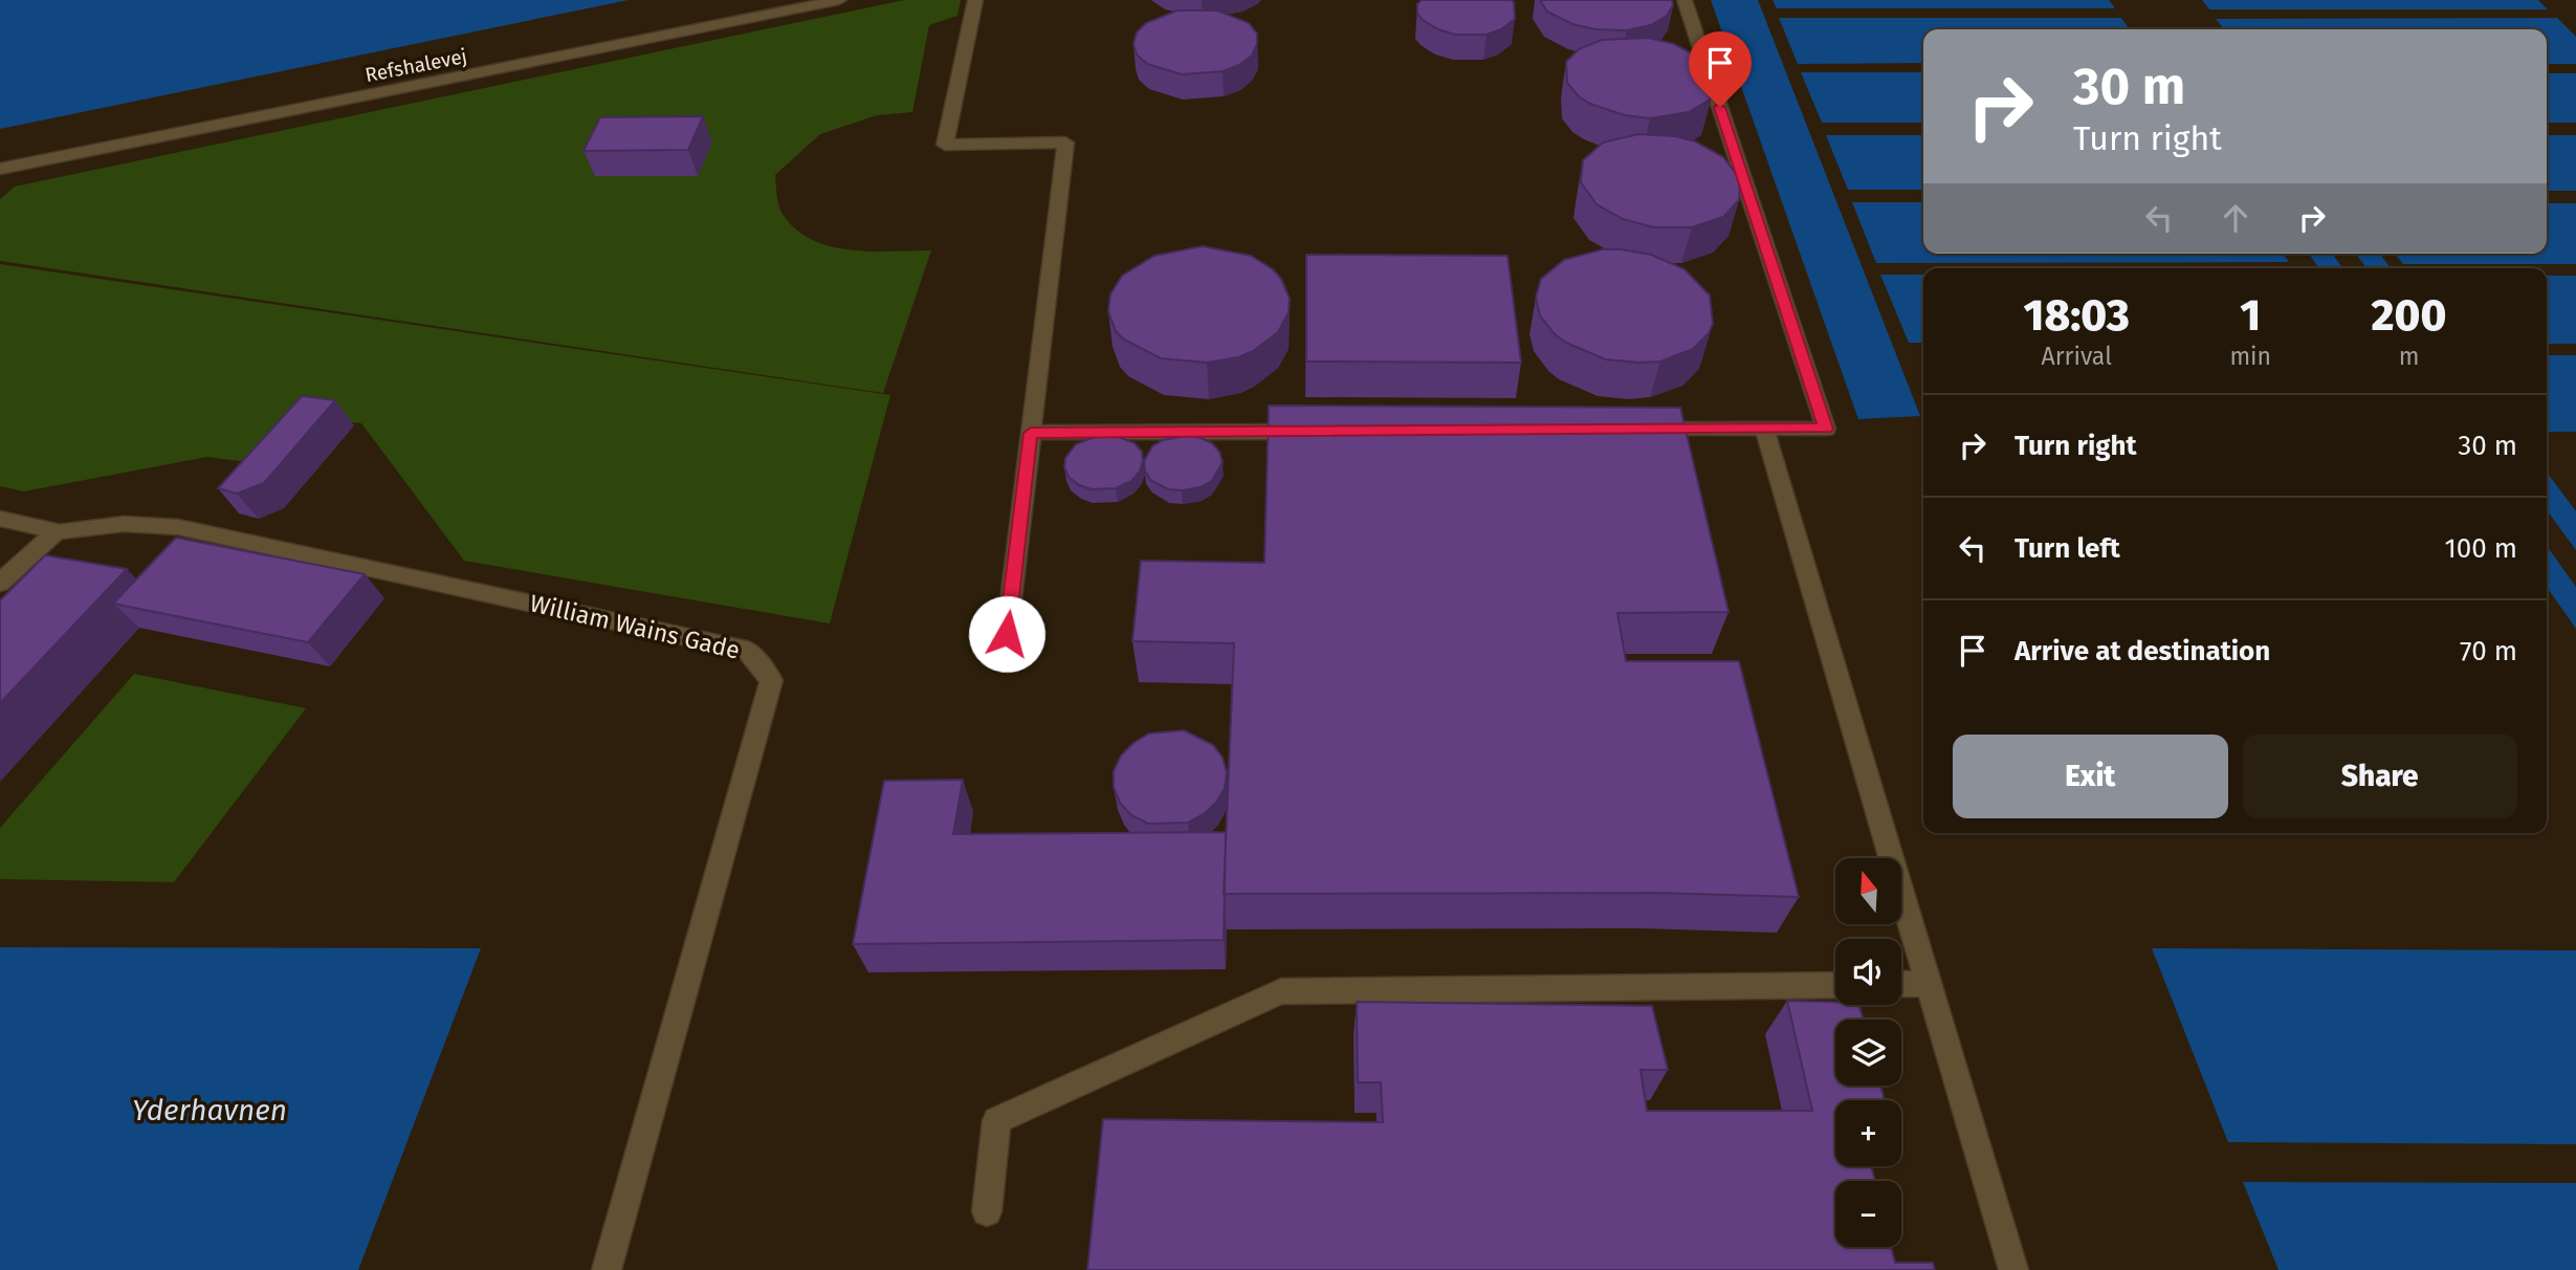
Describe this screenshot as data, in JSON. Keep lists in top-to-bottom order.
{
  "streets": {
    "street": ["Refshalevej", "William Wains Gade"]
  },
  "water": ["Yderhavnen"],
  "north": "top",
  "page": {
    "turn": ["30 m", "Turn right"],
    "eta": [
      "18:03",
      "Arrival",
      "1",
      "min",
      "200",
      "m"
    ],
    "list": [
      {
        "name": "Turn right",
        "value": "30 m"
      },
      {
        "name": "Turn left",
        "value": "100 m"
      },
      {
        "name": "Arrive at destination",
        "value": "70 m"
      }
    ],
    "buttons": ["Exit", "Share"],
    "map_buttons": ["+", "−"]
  }
}
